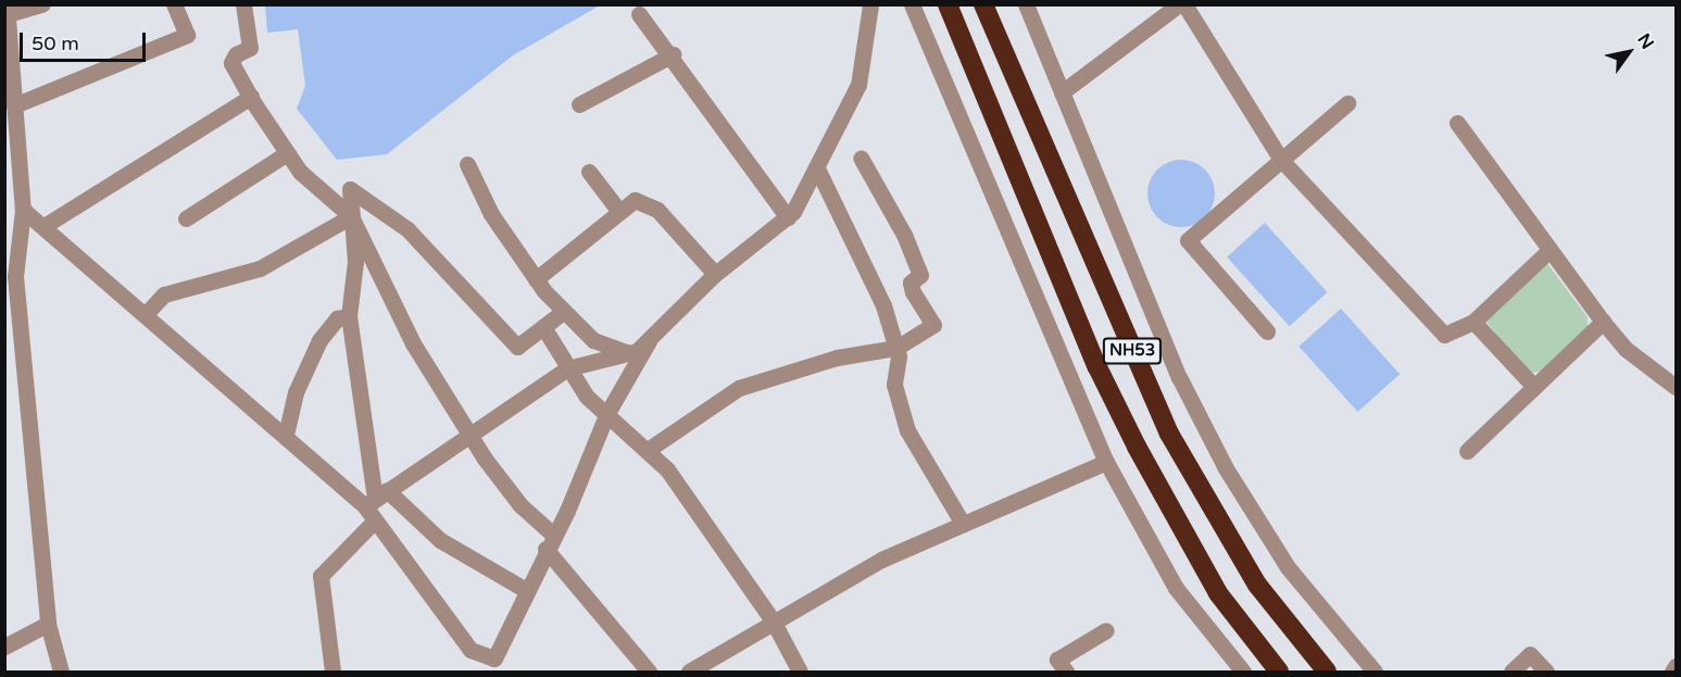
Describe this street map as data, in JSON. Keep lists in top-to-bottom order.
{
  "streets": {
    "highway": ["NH53"]
  },
  "scale_bar": "50 m",
  "north": "top right"
}
